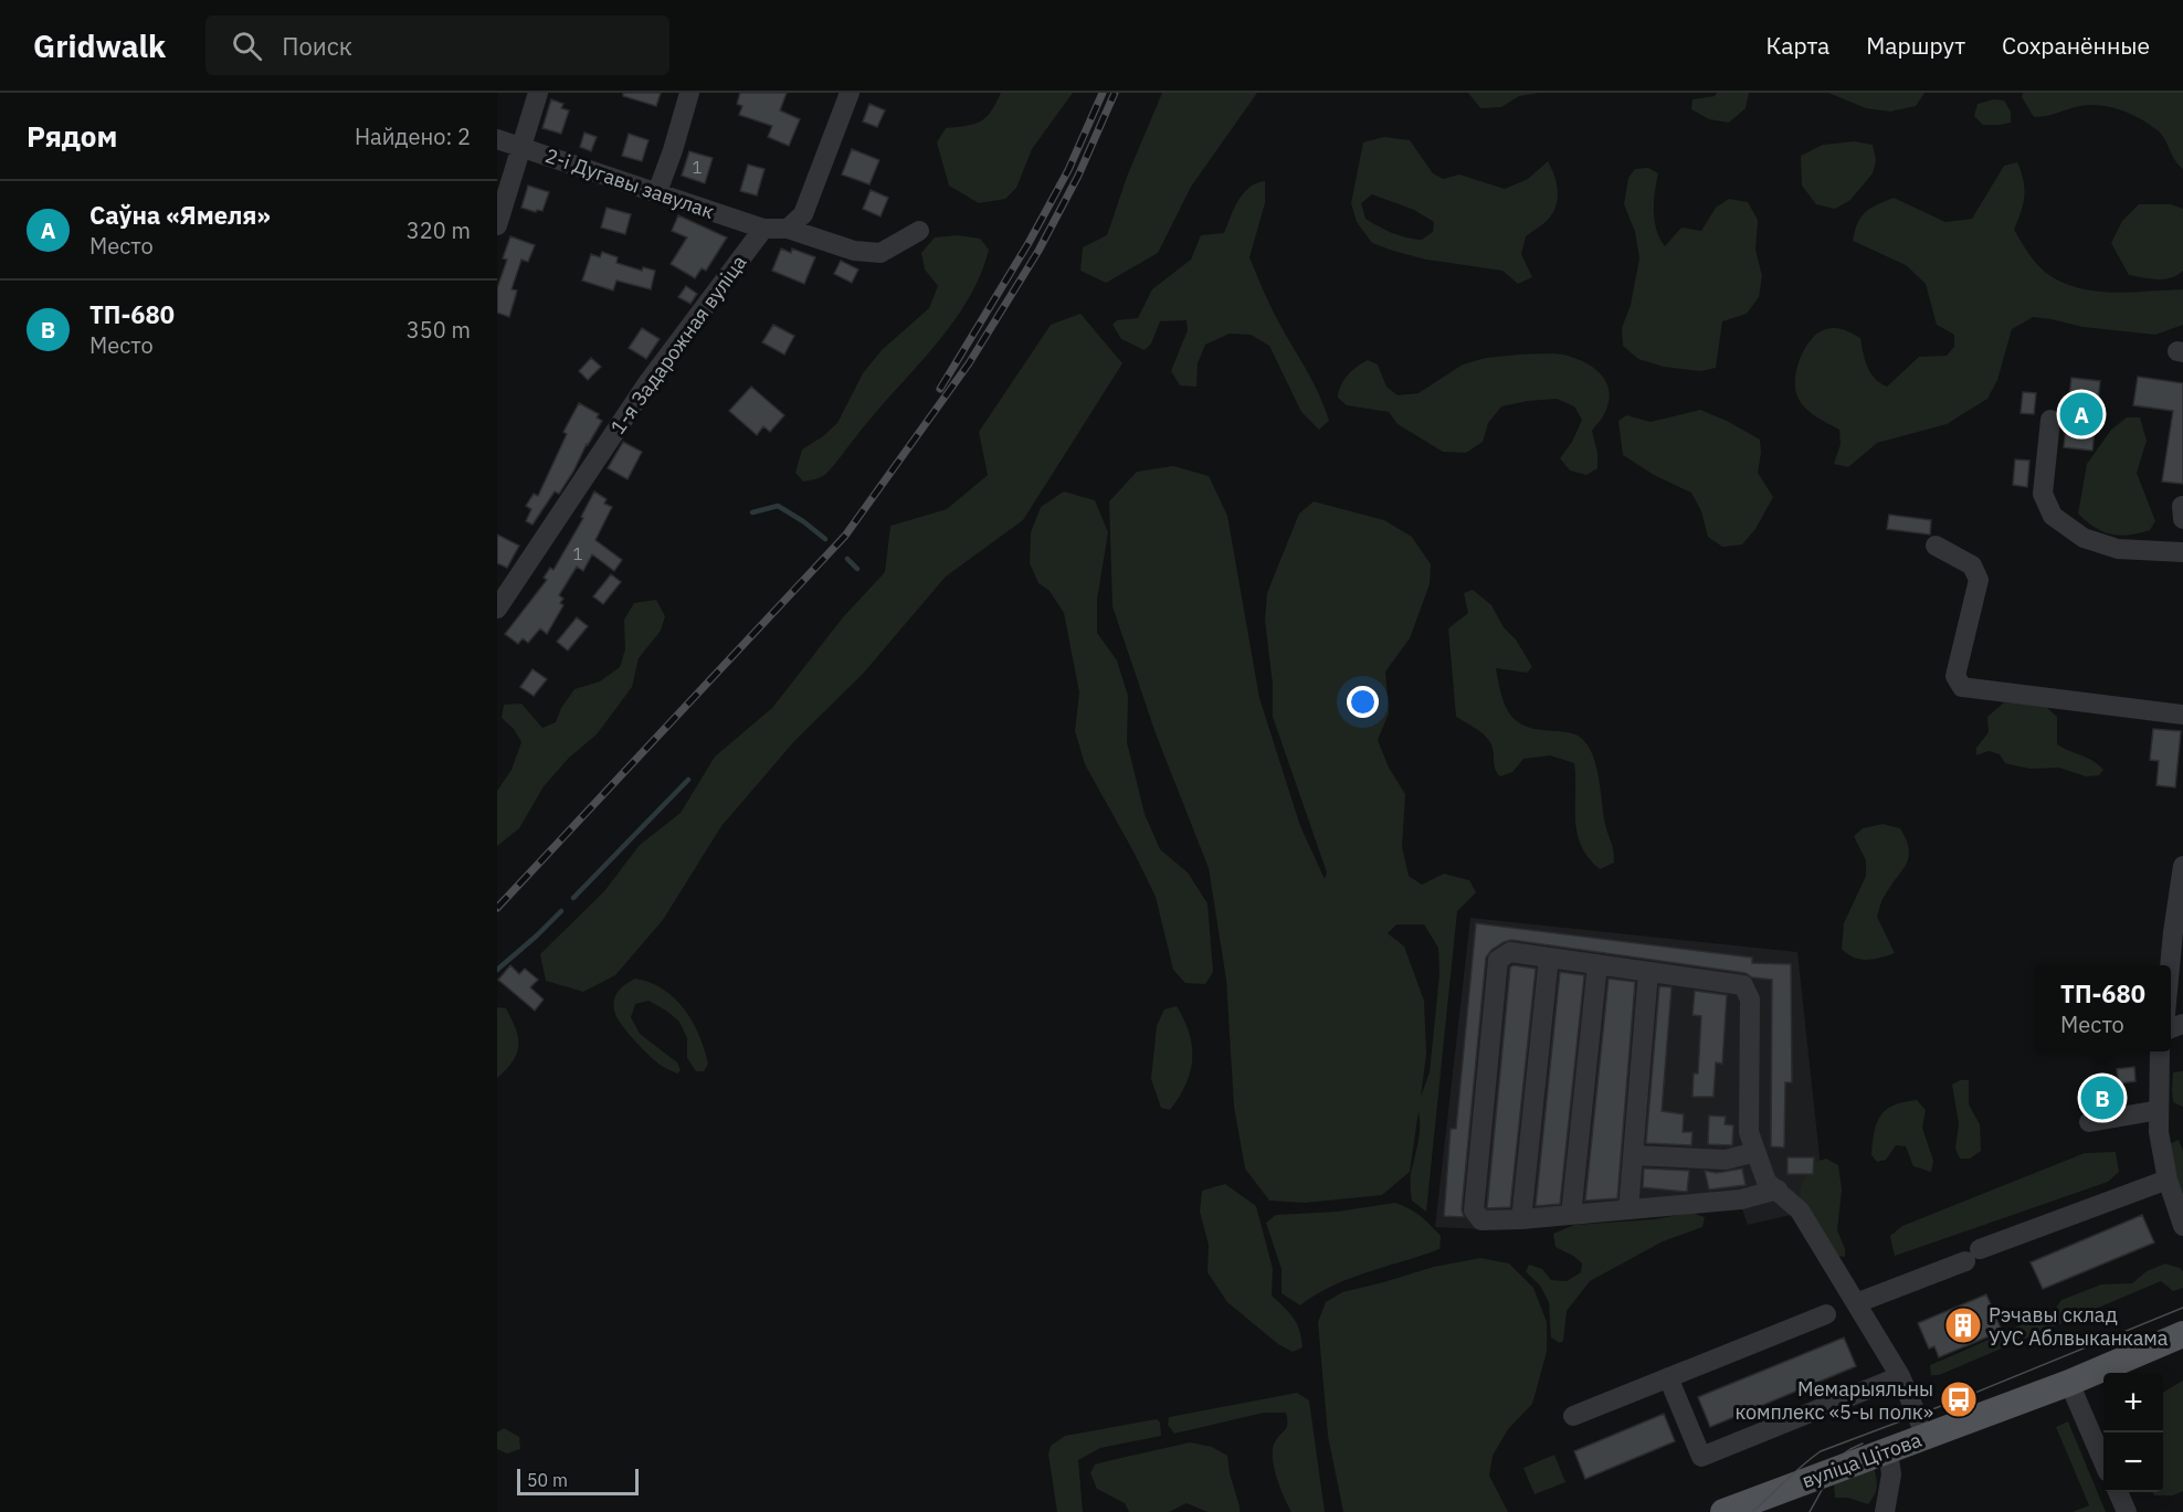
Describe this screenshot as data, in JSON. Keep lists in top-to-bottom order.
{
  "streets": {
    "main road": ["вуліца Цітова"],
    "street": ["2-і Дугавы завулак", "1-я Задарожная вуліца"]
  },
  "crossings": [
    ["2-і Дугавы завулак", "1-я Задарожная вуліца"]
  ],
  "places": {
    "building": ["Рэчавы склад УУС Аблвыканкама"],
    "bus stop": ["Мемарыяльны комплекс «5-ы полк»"]
  },
  "house_numbers": ["1", "1"],
  "scale_bar": "50 m",
  "page": {
    "header": "Gridwalk",
    "search": "Поиск",
    "nav": ["Карта", "Маршрут", "Сохранённые"],
    "heading": ["Рядом", "Найдено: 2"],
    "list": [
      {
        "mark": "A",
        "name": "Саўна «Ямеля»",
        "note": "Место",
        "value": "320 m"
      },
      {
        "mark": "B",
        "name": "ТП-680",
        "note": "Место",
        "value": "350 m"
      }
    ],
    "pins": ["A", "B"],
    "popup": ["ТП-680", "Место"],
    "map_buttons": ["+", "−"],
    "scale": "50 m"
  }
}
